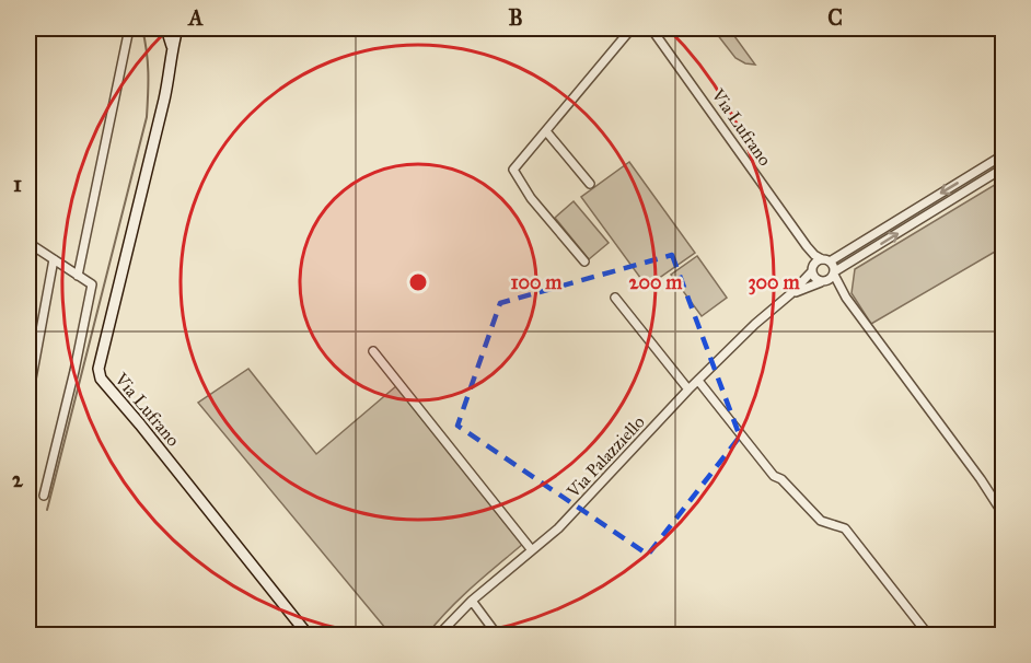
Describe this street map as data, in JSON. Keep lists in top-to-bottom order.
{
  "streets": {
    "street": ["Via Lufrano", "Via Palazziello"]
  },
  "grid": {
    "columns": ["A", "B", "C"],
    "rows": ["1", "2"]
  },
  "rings": ["100 m", "200 m", "300 m"]
}
